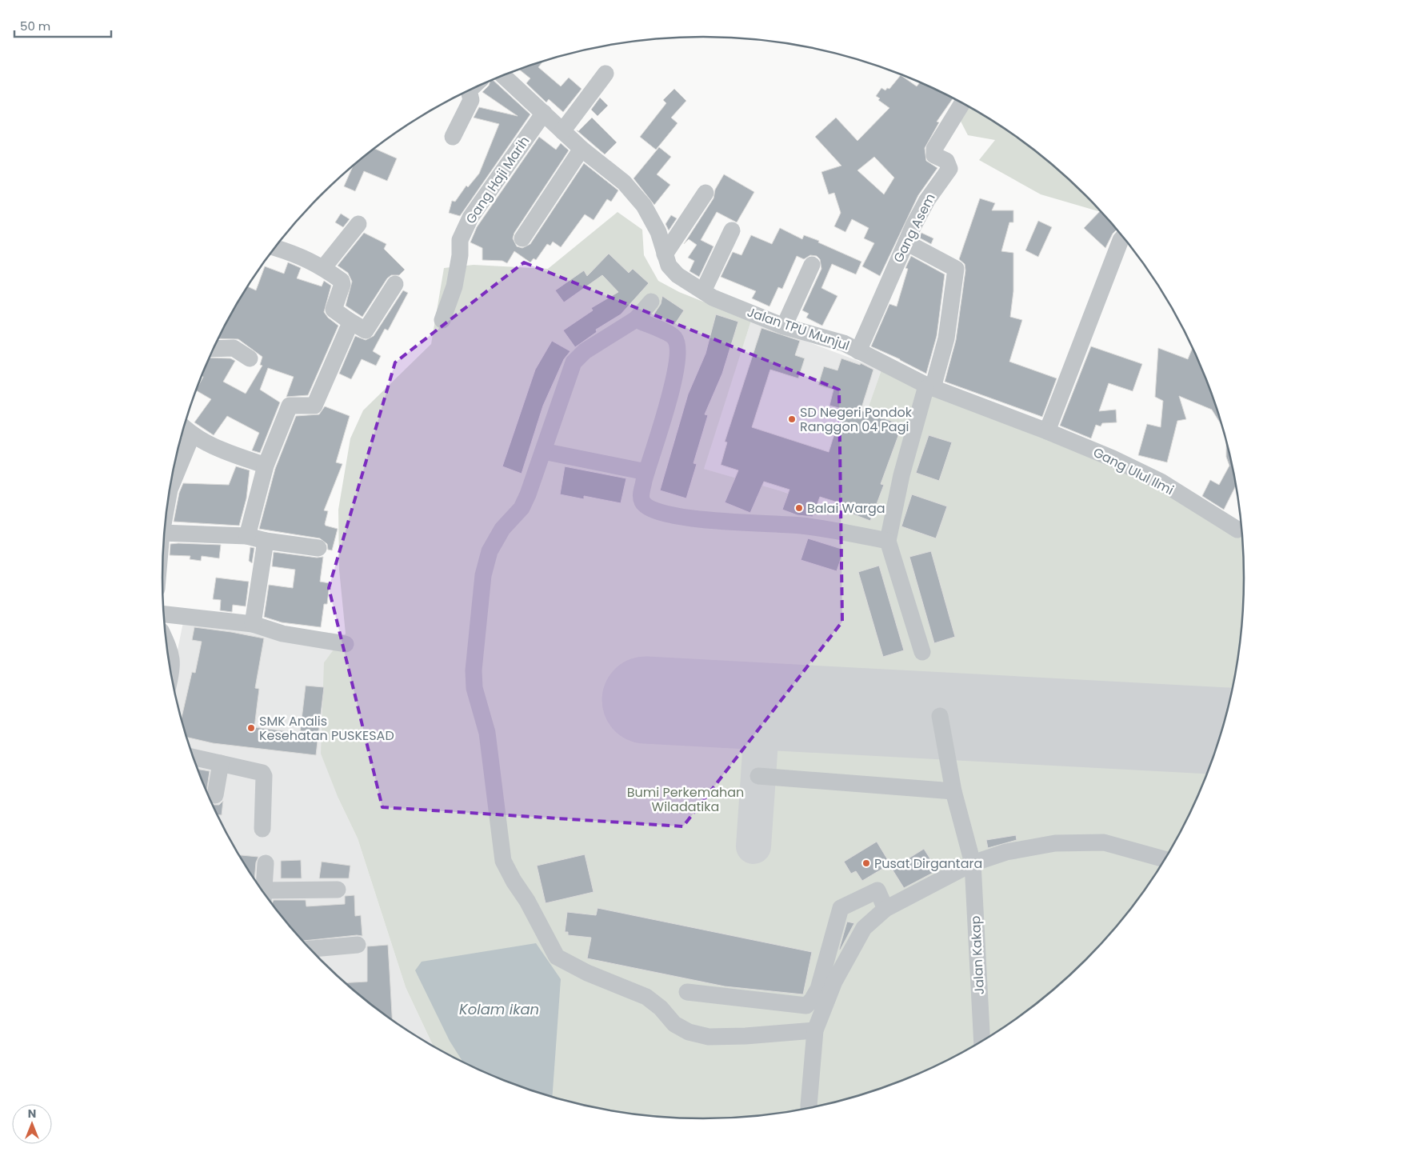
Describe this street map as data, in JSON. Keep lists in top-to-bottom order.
{
  "streets": {
    "street": [
      "Gang Haji Marih",
      "Gang Asem",
      "Jalan TPU Munjul",
      "Gang Ulul Ilmi",
      "Jalan Kakap"
    ]
  },
  "crossings": [
    ["Gang Haji Marih", "Jalan TPU Munjul"],
    ["Gang Asem", "Jalan TPU Munjul"],
    ["Jalan TPU Munjul", "Gang Ulul Ilmi"]
  ],
  "water": ["Kolam ikan"],
  "parks": ["Bumi Perkemahan Wiladatika"],
  "places": [
    "SD Negeri Pondok Ranggon 04 Pagi",
    "Balai Warga",
    "SMK Analis Kesehatan PUSKESAD",
    "Pusat Dirgantara"
  ],
  "scale_bar": "50 m",
  "north": "top"
}
